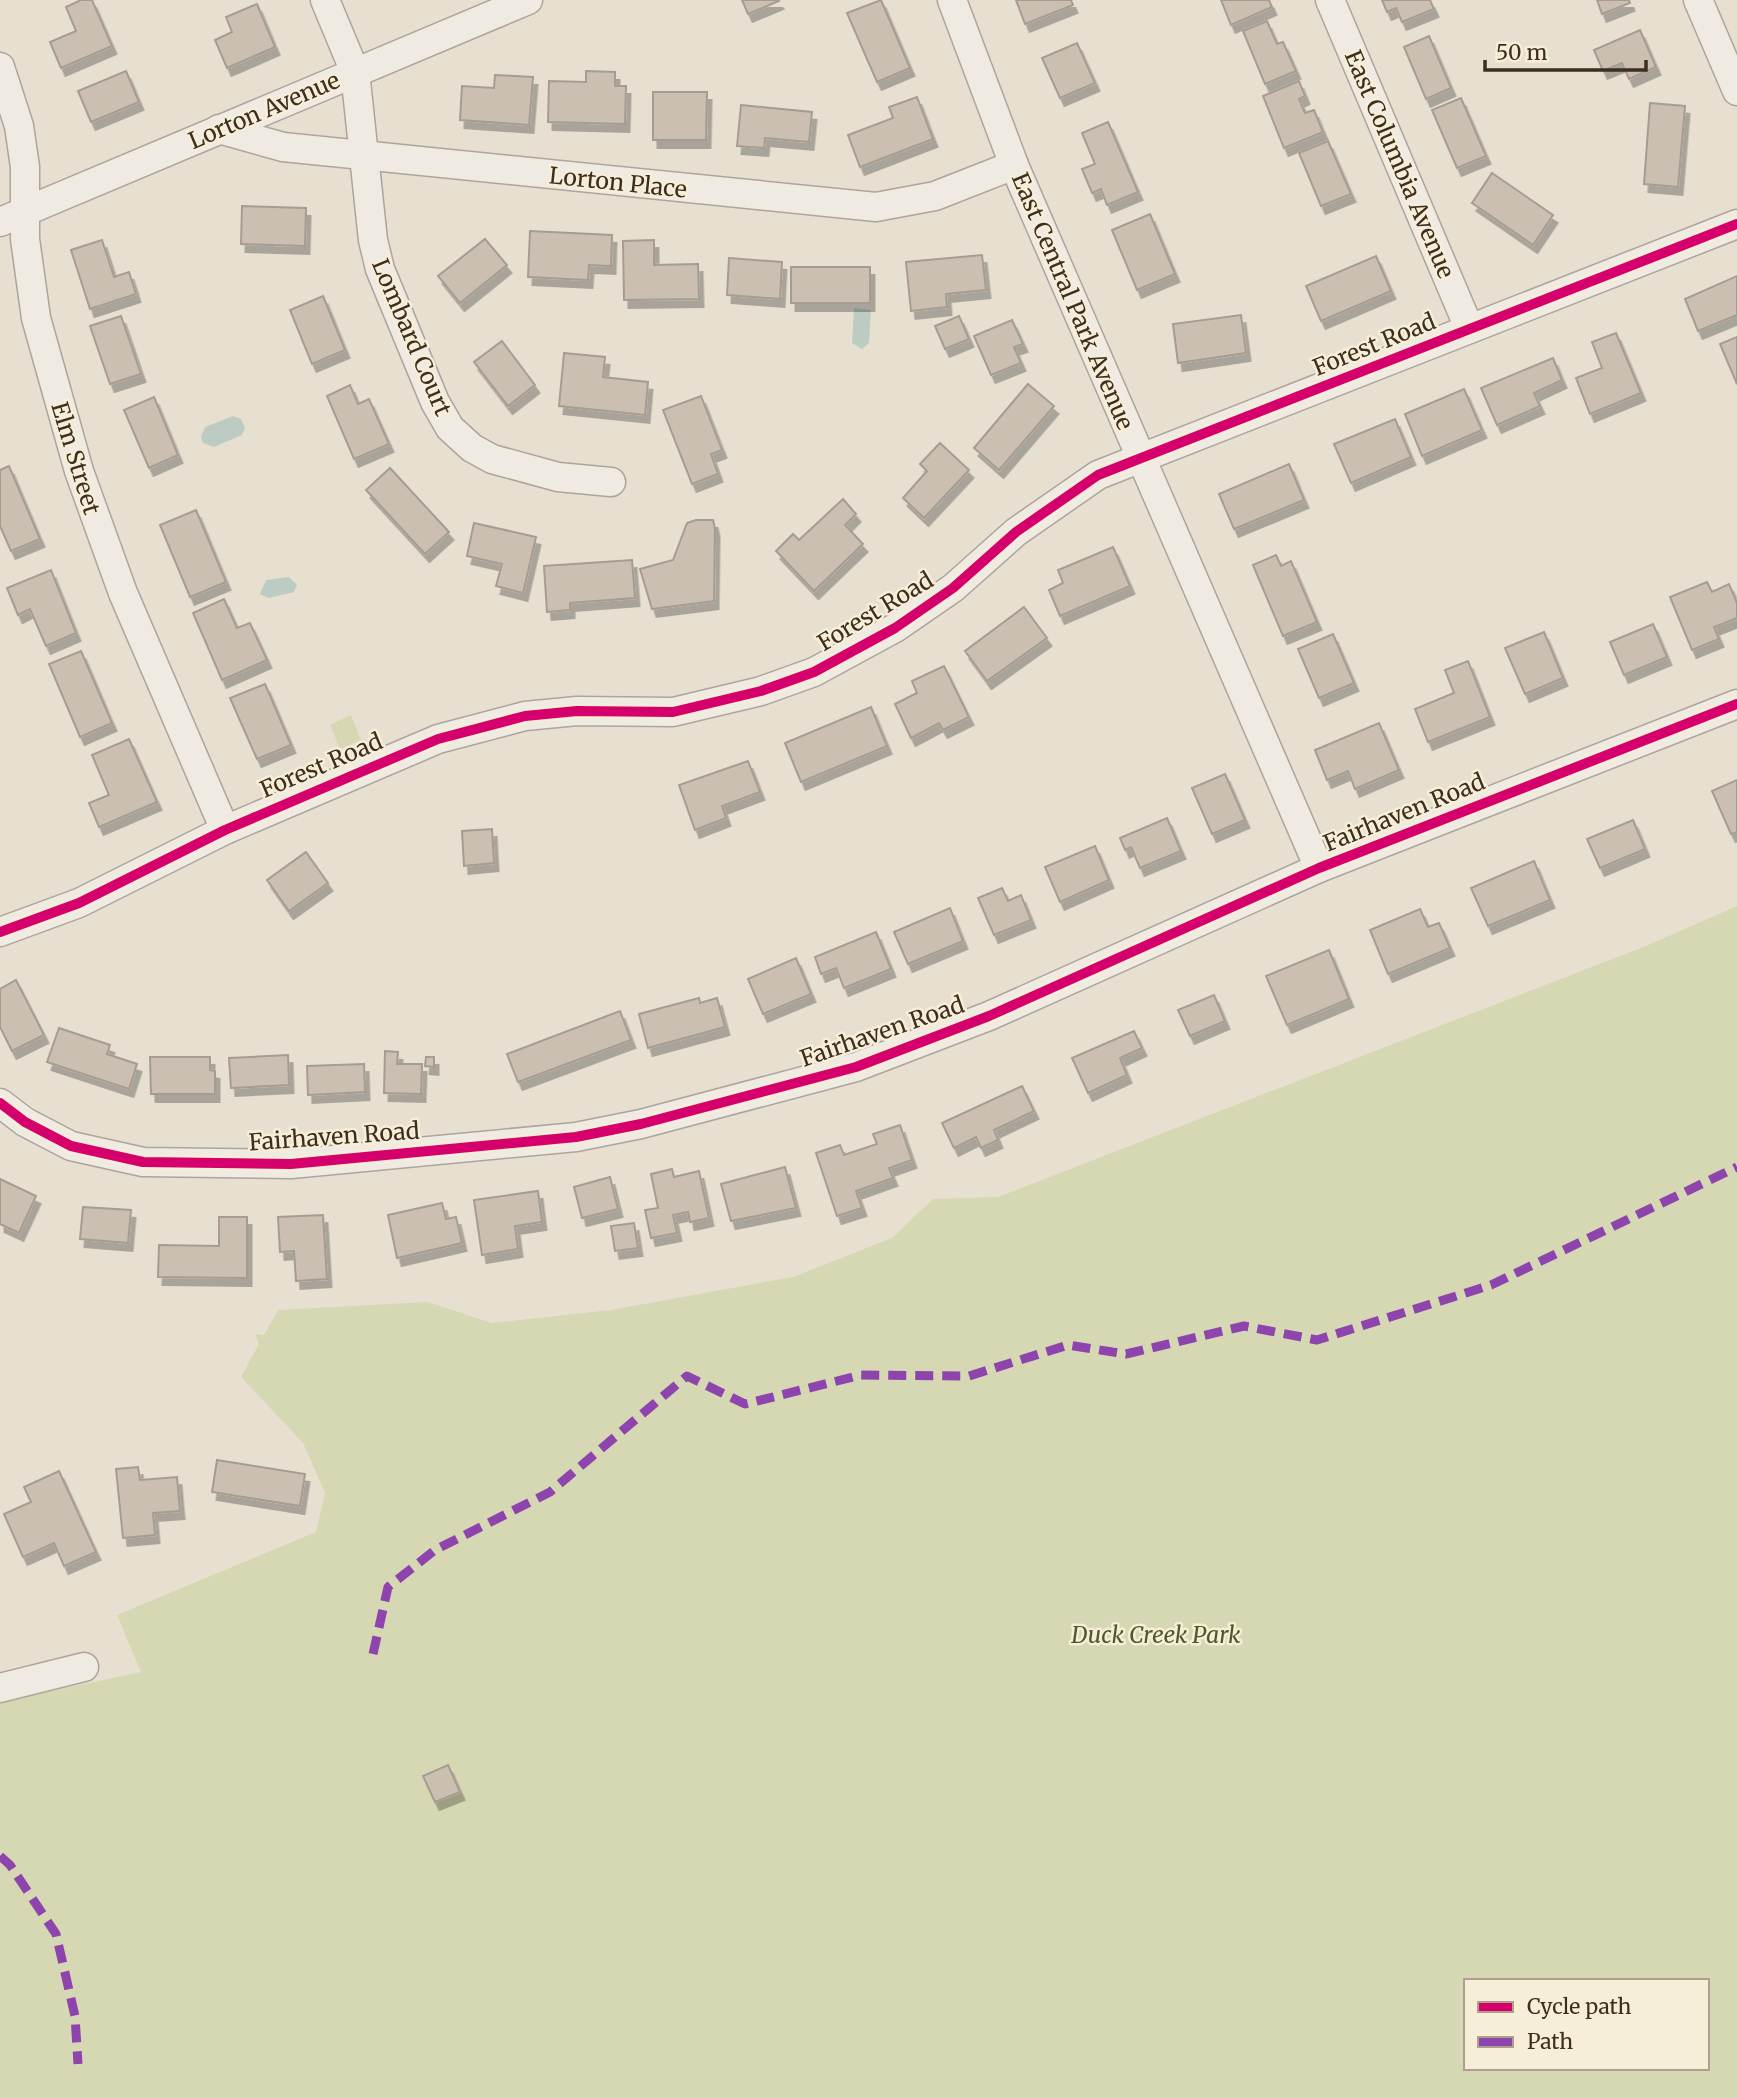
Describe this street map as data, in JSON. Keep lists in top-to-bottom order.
{
  "streets": {
    "street": [
      "Lorton Avenue",
      "East Columbia Avenue",
      "Lorton Place",
      "East Central Park Avenue",
      "Lombard Court",
      "Forest Road",
      "Elm Street",
      "Fairhaven Road"
    ]
  },
  "crossings": [
    ["Lorton Avenue", "Lorton Place"],
    ["Lorton Avenue", "Lombard Court"],
    ["Lorton Avenue", "Elm Street"],
    ["East Columbia Avenue", "Forest Road"],
    ["Lorton Place", "East Central Park Avenue"],
    ["Lorton Place", "Lombard Court"],
    ["East Central Park Avenue", "Forest Road"],
    ["East Central Park Avenue", "Fairhaven Road"],
    ["Forest Road", "Elm Street"]
  ],
  "parks": ["Duck Creek Park"],
  "legend": ["Cycle path", "Path"],
  "scale_bar": "50 m"
}
